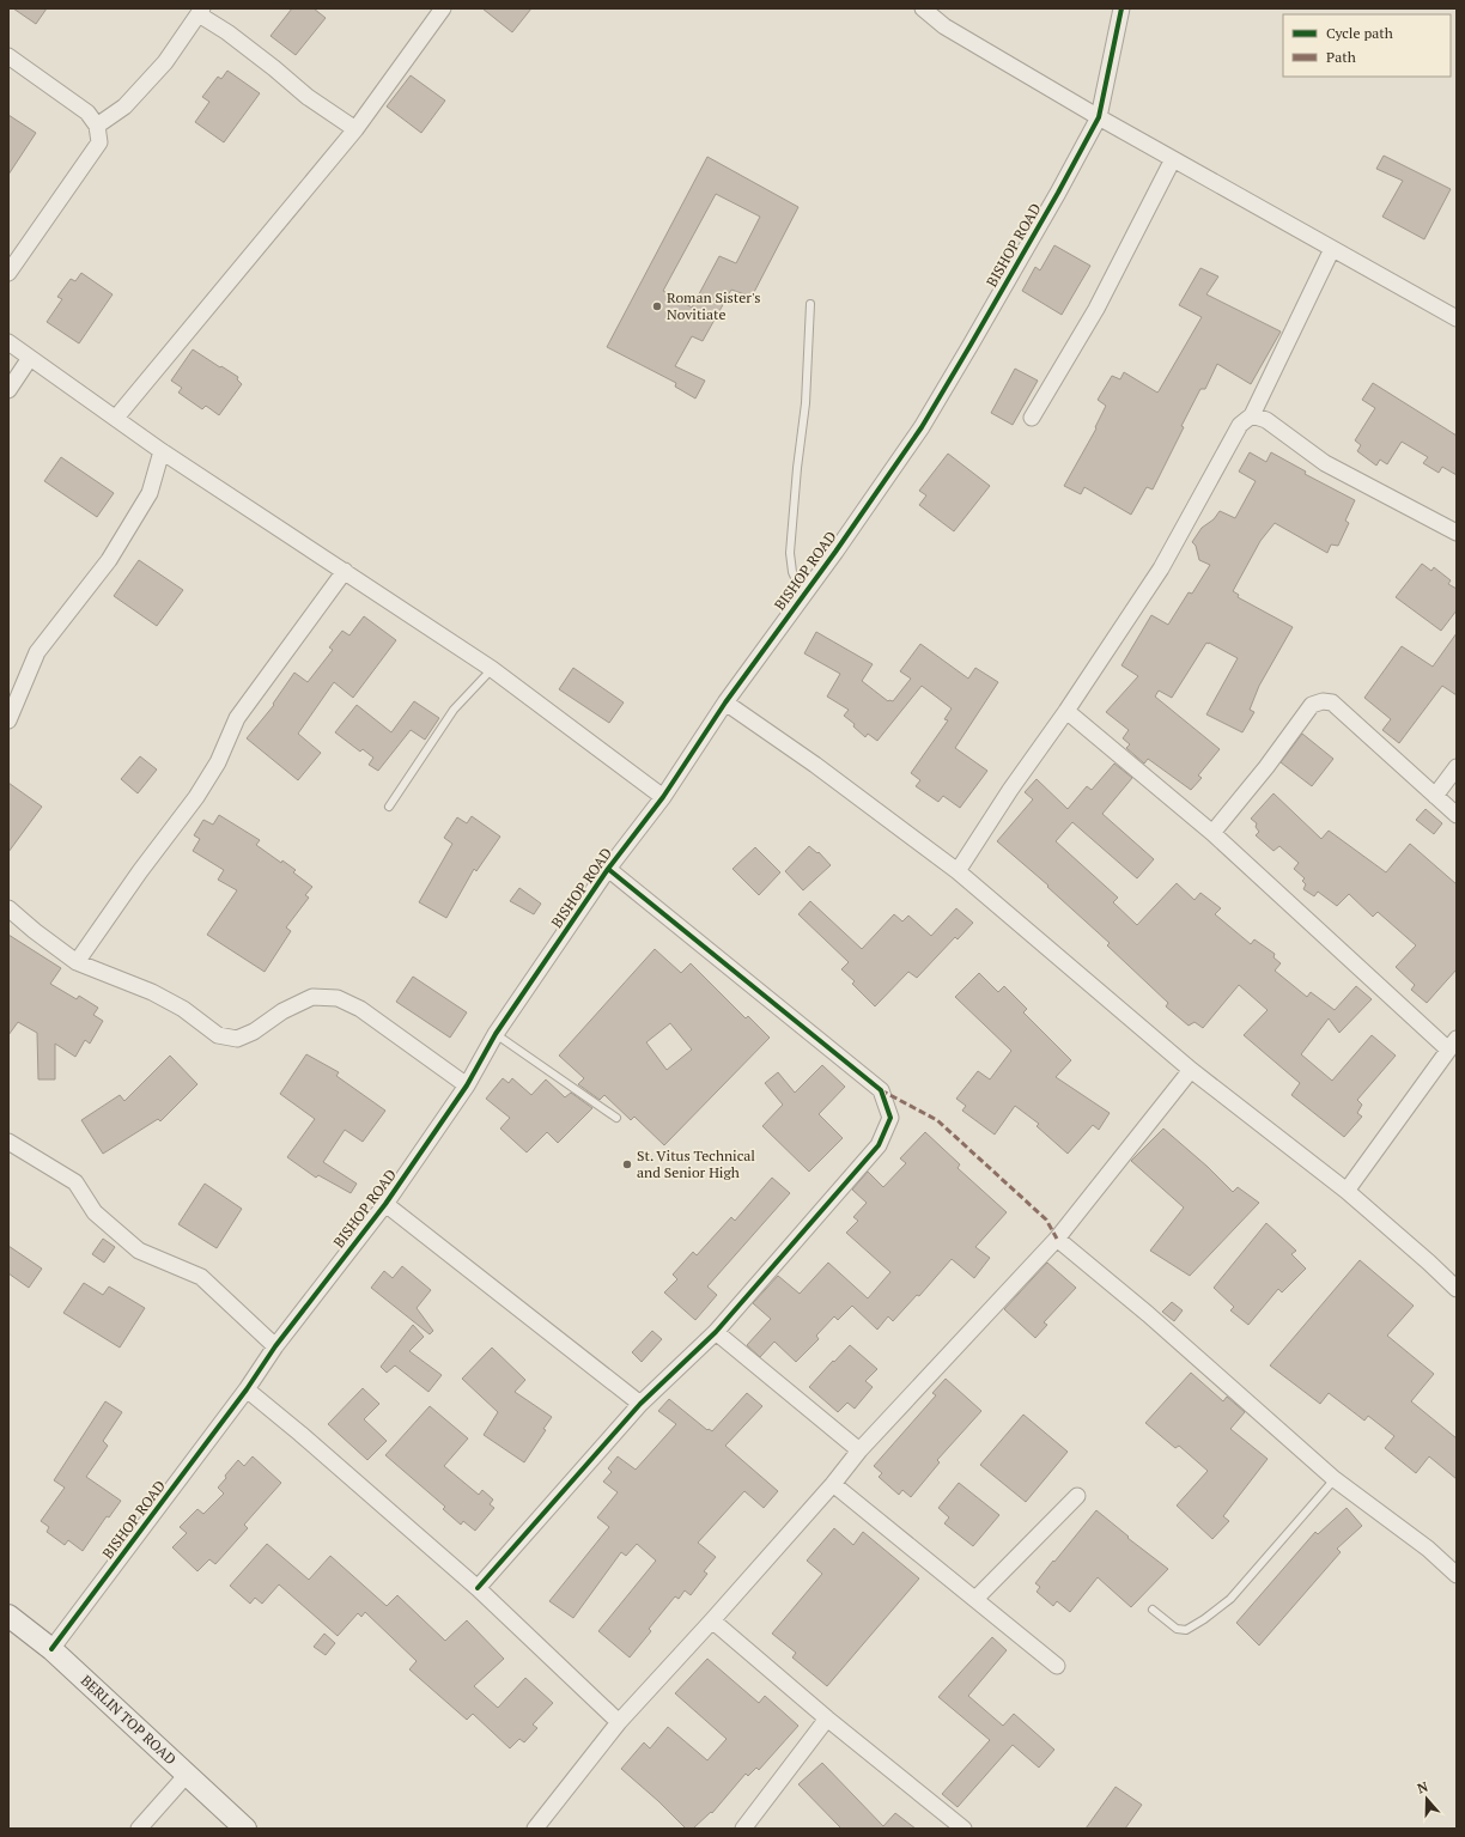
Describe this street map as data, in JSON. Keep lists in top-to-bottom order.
{
  "streets": {
    "street": ["BISHOP ROAD", "BERLIN TOP ROAD"]
  },
  "crossings": [
    ["BISHOP ROAD", "BERLIN TOP ROAD"]
  ],
  "places": ["Roman Sister's Novitiate", "St. Vitus Technical and Senior High"],
  "legend": ["Cycle path", "Path"],
  "north": "top"
}
